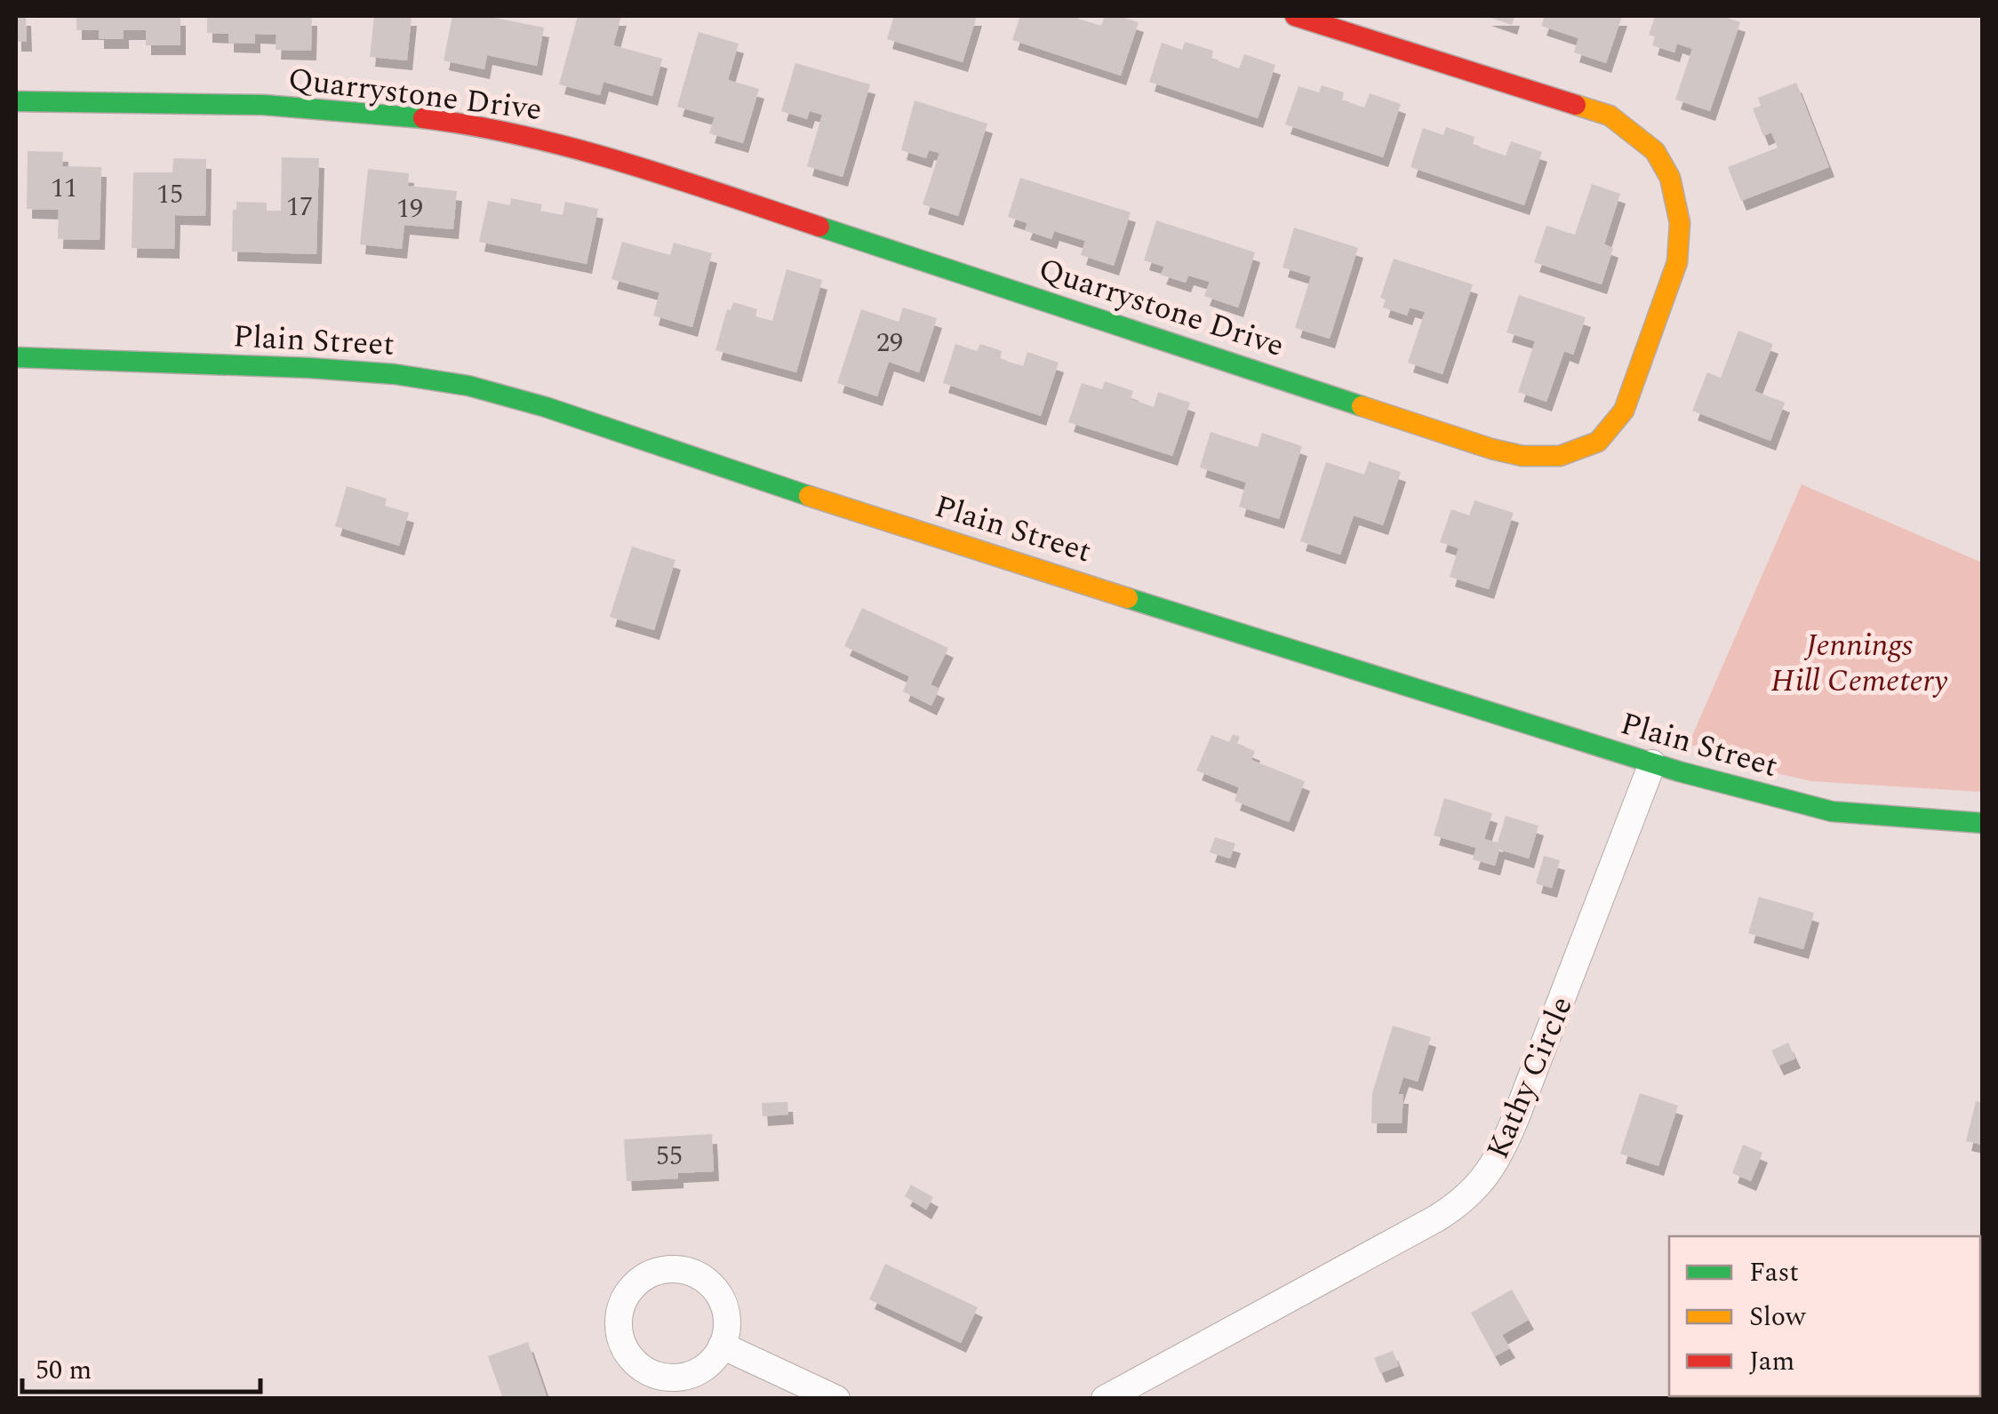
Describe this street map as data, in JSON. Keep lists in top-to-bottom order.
{
  "streets": {
    "street": ["Quarrystone Drive", "Plain Street", "Kathy Circle"]
  },
  "crossings": [
    ["Plain Street", "Kathy Circle"]
  ],
  "parks": ["Jennings Hill Cemetery"],
  "house_numbers": [
    "11",
    "15",
    "17",
    "19",
    "29",
    "55"
  ],
  "legend": ["Fast", "Slow", "Jam"],
  "scale_bar": "50 m"
}
